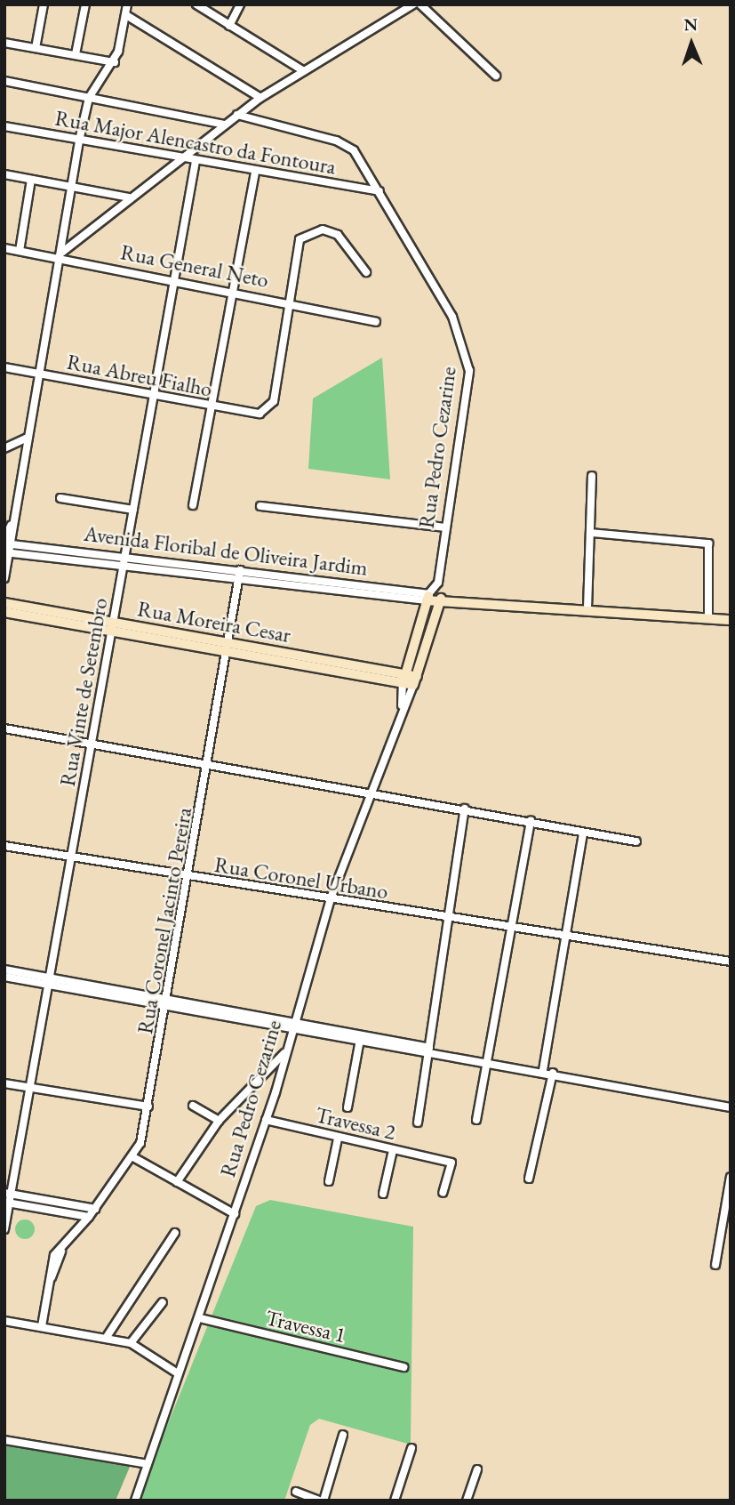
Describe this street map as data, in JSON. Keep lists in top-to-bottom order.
{
  "streets": {
    "street": [
      "Rua Major Alencastro da Fontoura",
      "Rua General Neto",
      "Rua Abreu Fialho",
      "Rua Pedro Cezarine",
      "Avenida Floribal de Oliveira Jardim",
      "Rua Moreira Cesar",
      "Rua Vinte de Setembro",
      "Rua Coronel Urbano",
      "Rua Coronel Jacinto Pereira",
      "Travessa 2",
      "Travessa 1"
    ]
  },
  "crossings": [
    ["Rua Major Alencastro da Fontoura", "Rua Pedro Cezarine"],
    ["Rua Major Alencastro da Fontoura", "Rua Vinte de Setembro"],
    ["Rua General Neto", "Rua Abreu Fialho"],
    ["Rua General Neto", "Rua Vinte de Setembro"],
    ["Rua Abreu Fialho", "Rua Vinte de Setembro"],
    ["Rua Pedro Cezarine", "Avenida Floribal de Oliveira Jardim"],
    ["Rua Pedro Cezarine", "Rua Moreira Cesar"],
    ["Rua Pedro Cezarine", "Rua Coronel Urbano"],
    ["Rua Pedro Cezarine", "Travessa 2"],
    ["Rua Pedro Cezarine", "Travessa 1"],
    ["Avenida Floribal de Oliveira Jardim", "Rua Vinte de Setembro"],
    ["Avenida Floribal de Oliveira Jardim", "Rua Coronel Jacinto Pereira"],
    ["Rua Moreira Cesar", "Rua Vinte de Setembro"],
    ["Rua Moreira Cesar", "Rua Coronel Jacinto Pereira"],
    ["Rua Vinte de Setembro", "Rua Coronel Urbano"],
    ["Rua Coronel Urbano", "Rua Coronel Jacinto Pereira"]
  ],
  "north": "top"
}
